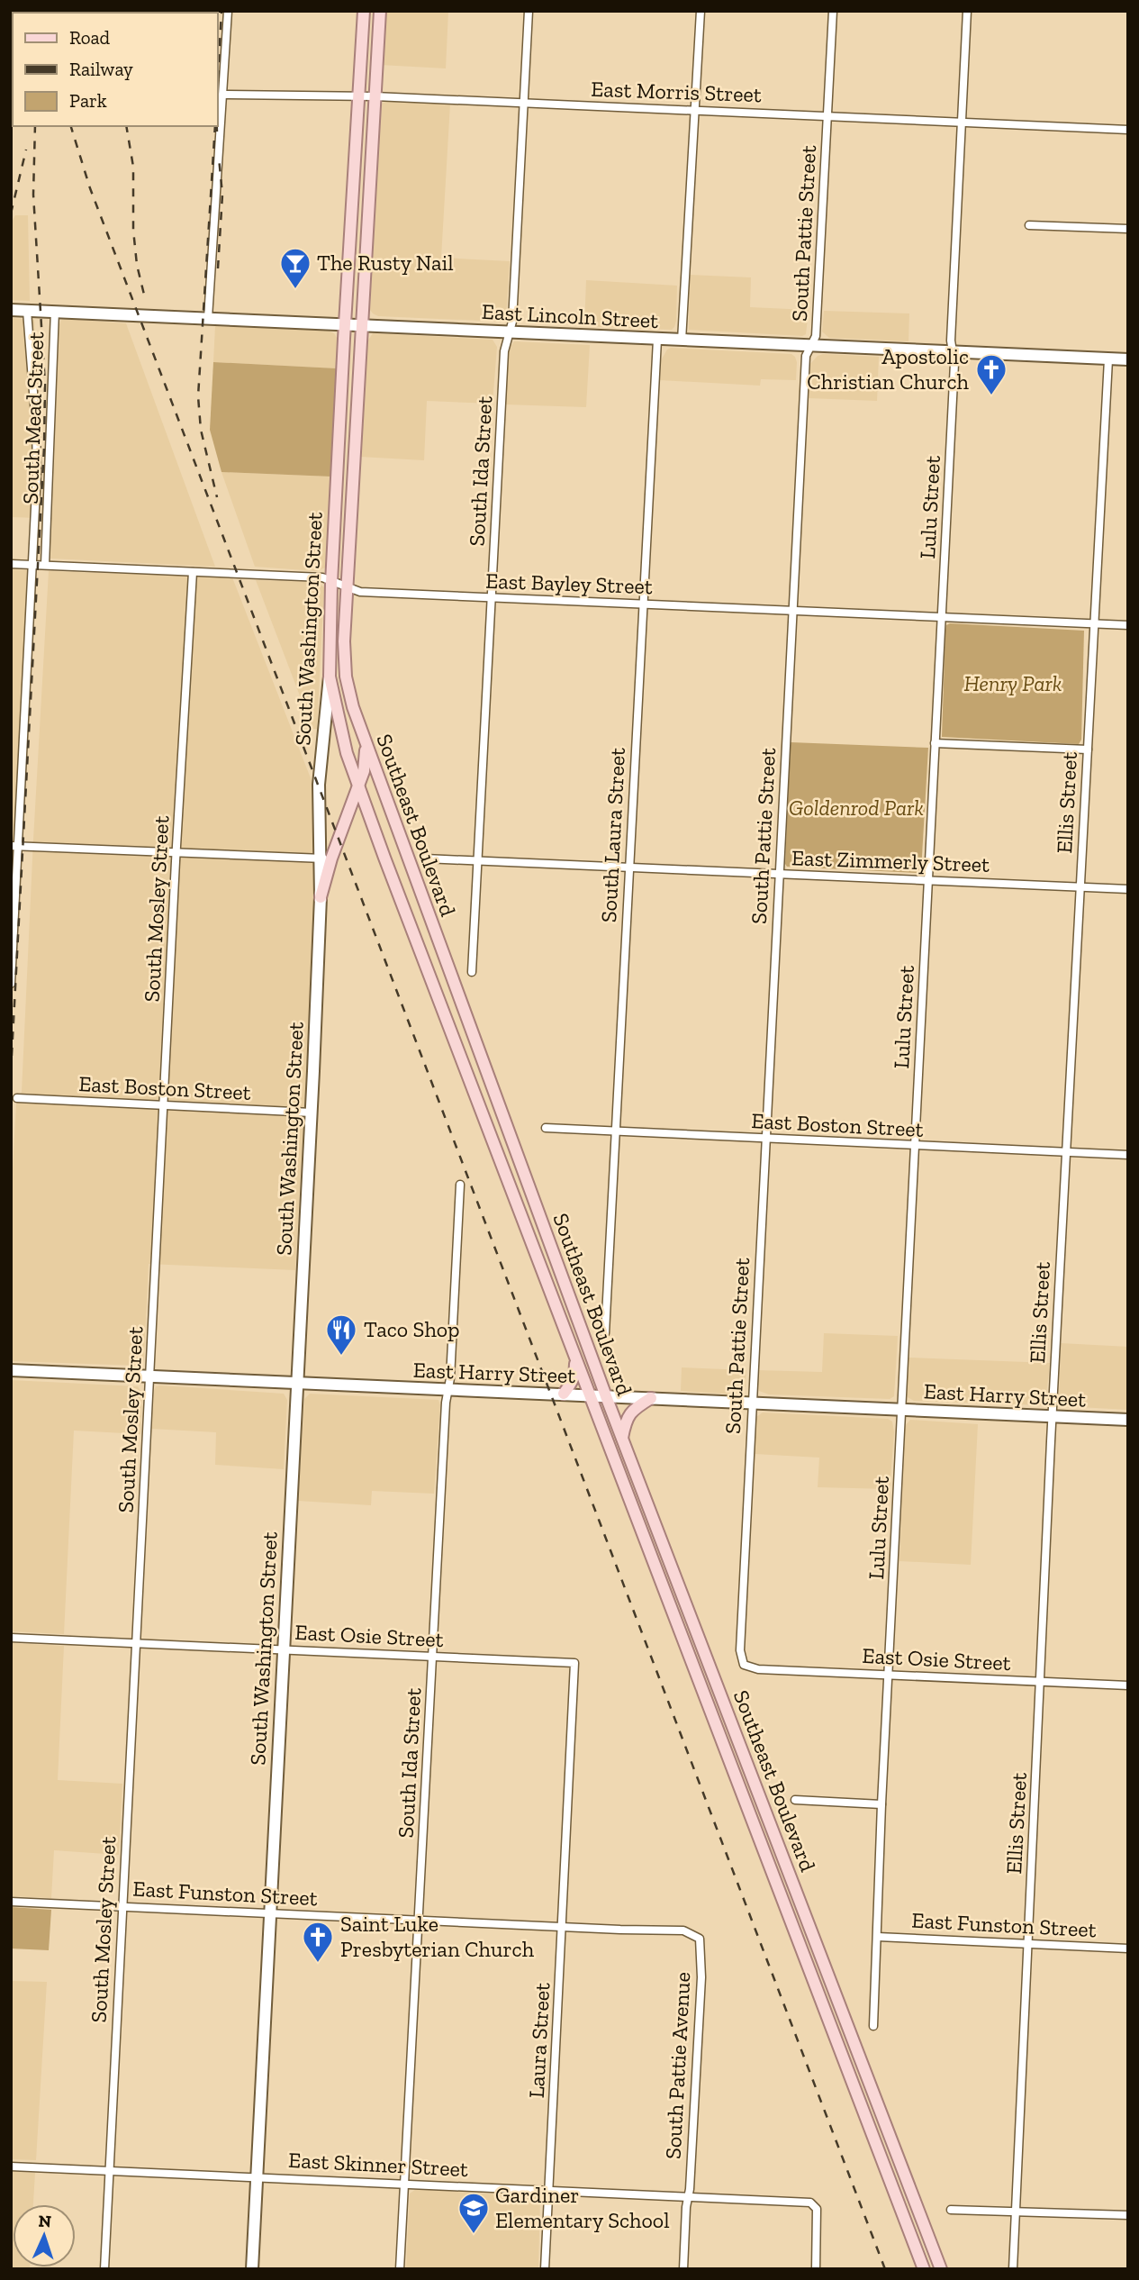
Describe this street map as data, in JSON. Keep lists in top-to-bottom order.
{
  "streets": {
    "main road": ["South Washington Street", "Southeast Boulevard"],
    "street": [
      "East Morris Street",
      "South Pattie Street",
      "East Lincoln Street",
      "South Mead Street",
      "South Ida Street",
      "Lulu Street",
      "East Bayley Street",
      "Ellis Street",
      "South Laura Street",
      "East Zimmerly Street",
      "South Mosley Street",
      "East Boston Street",
      "East Harry Street",
      "East Osie Street",
      "East Funston Street",
      "Laura Street",
      "South Pattie Avenue",
      "East Skinner Street"
    ]
  },
  "crossings": [
    ["East Morris Street", "South Pattie Street"],
    ["East Morris Street", "South Ida Street"],
    ["East Morris Street", "Lulu Street"],
    ["East Morris Street", "South Washington Street"],
    ["South Pattie Street", "East Lincoln Street"],
    ["South Pattie Street", "East Bayley Street"],
    ["South Pattie Street", "East Zimmerly Street"],
    ["South Pattie Street", "East Boston Street"],
    ["South Pattie Street", "East Harry Street"],
    ["South Pattie Street", "East Osie Street"],
    ["East Lincoln Street", "South Mead Street"],
    ["East Lincoln Street", "South Ida Street"],
    ["East Lincoln Street", "Lulu Street"],
    ["East Lincoln Street", "South Washington Street"],
    ["East Lincoln Street", "Ellis Street"],
    ["East Lincoln Street", "Southeast Boulevard"],
    ["East Lincoln Street", "South Laura Street"],
    ["South Mead Street", "East Bayley Street"],
    ["South Ida Street", "East Bayley Street"],
    ["South Ida Street", "East Zimmerly Street"],
    ["South Ida Street", "East Harry Street"],
    ["South Ida Street", "East Osie Street"],
    ["South Ida Street", "East Funston Street"],
    ["South Ida Street", "East Skinner Street"],
    ["Lulu Street", "East Bayley Street"],
    ["Lulu Street", "East Zimmerly Street"],
    ["Lulu Street", "East Boston Street"],
    ["Lulu Street", "East Harry Street"],
    ["Lulu Street", "East Osie Street"],
    ["Lulu Street", "East Funston Street"],
    ["East Bayley Street", "South Washington Street"],
    ["East Bayley Street", "Ellis Street"],
    ["East Bayley Street", "Southeast Boulevard"],
    ["East Bayley Street", "South Laura Street"],
    ["East Bayley Street", "South Mosley Street"],
    ["South Washington Street", "Southeast Boulevard"],
    ["South Washington Street", "East Boston Street"],
    ["South Washington Street", "East Harry Street"],
    ["South Washington Street", "East Osie Street"],
    ["South Washington Street", "East Funston Street"],
    ["South Washington Street", "East Skinner Street"],
    ["Ellis Street", "East Zimmerly Street"],
    ["Ellis Street", "East Boston Street"],
    ["Ellis Street", "East Harry Street"],
    ["Ellis Street", "East Osie Street"],
    ["Ellis Street", "East Funston Street"],
    ["Southeast Boulevard", "East Harry Street"],
    ["South Laura Street", "East Zimmerly Street"],
    ["South Laura Street", "East Boston Street"],
    ["South Mosley Street", "East Boston Street"],
    ["South Mosley Street", "East Harry Street"],
    ["South Mosley Street", "East Osie Street"],
    ["South Mosley Street", "East Funston Street"],
    ["South Mosley Street", "East Skinner Street"],
    ["East Osie Street", "Laura Street"],
    ["East Funston Street", "Laura Street"],
    ["East Funston Street", "South Pattie Avenue"],
    ["Laura Street", "East Skinner Street"],
    ["South Pattie Avenue", "East Skinner Street"]
  ],
  "parks": ["Henry Park", "Goldenrod Park"],
  "places": {
    "bar": ["The Rusty Nail"],
    "church": ["Apostolic Christian Church", "Saint Luke Presbyterian Church"],
    "restaurant": ["Taco Shop"],
    "school or university": ["Gardiner Elementary School"]
  },
  "legend": ["Road", "Railway", "Park"],
  "north": "top"
}
